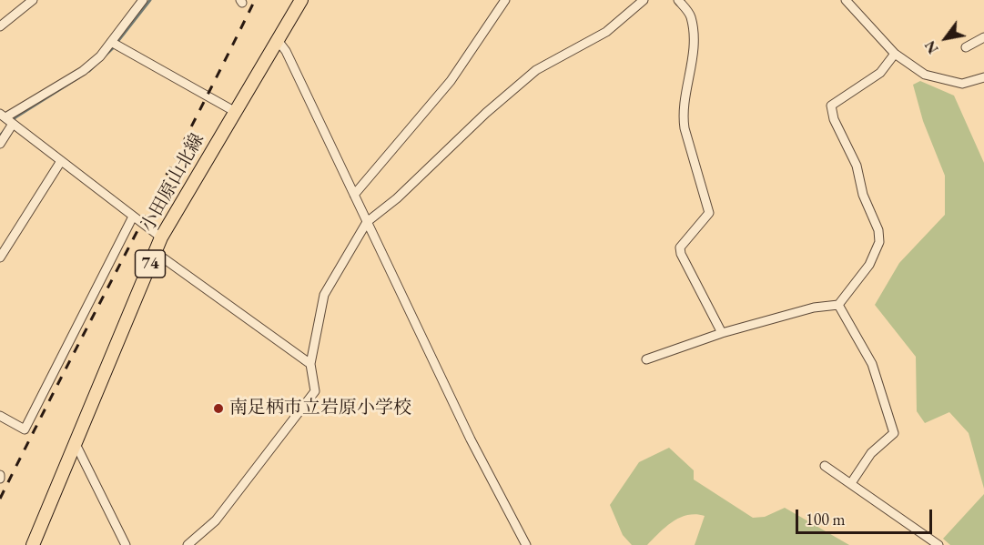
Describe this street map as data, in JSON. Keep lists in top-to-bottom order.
{
  "streets": {
    "main road": ["小田原山北線", "74"]
  },
  "places": ["南足柄市立岩原小学校"],
  "scale_bar": "100 m",
  "north": "bottom left"
}
